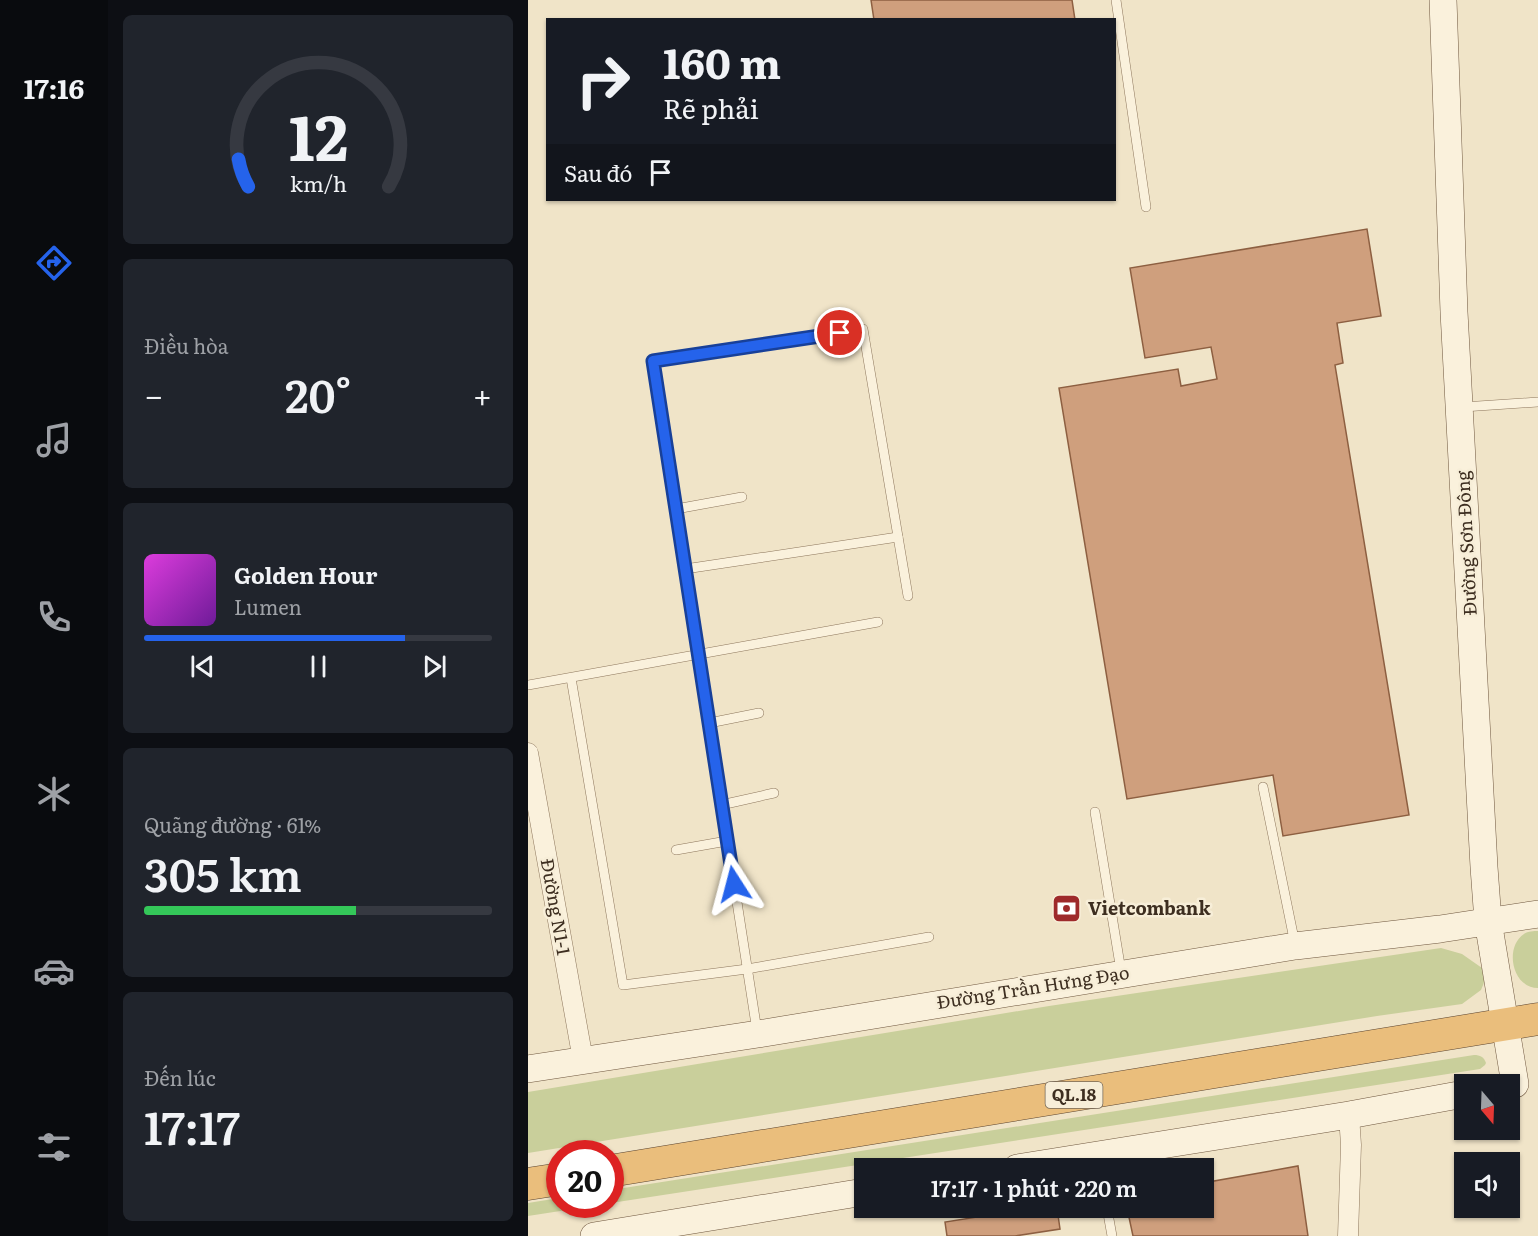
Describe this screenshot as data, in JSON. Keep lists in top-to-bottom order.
{
  "streets": {
    "highway": ["QL.18"],
    "main road": ["Đường Sơn Đông", "Đường Trần Hưng Đạo"],
    "street": ["Đường N1-1"]
  },
  "crossings": [
    ["Đường Sơn Đông", "Đường Trần Hưng Đạo"],
    ["Đường Sơn Đông", "QL.18"],
    ["Đường N1-1", "Đường Trần Hưng Đạo"]
  ],
  "places": {
    "bank": ["Vietcombank"]
  },
  "north": "bottom",
  "page": {
    "tabs": "17:16",
    "turn": ["160 m", "Rẽ phải"],
    "then": "Sau đó",
    "tile": [
      "Điều hòa",
      ["Quãng đường · 61%", "305 km"],
      ["Đến lúc", "17:17"]
    ],
    "heat": ["−", "20°", "+"],
    "song": ["Golden Hour", "Lumen"],
    "limit": "20",
    "trip": "17:17 · 1 phút · 220 m",
    "gauge": ["12", "km/h"]
  }
}
